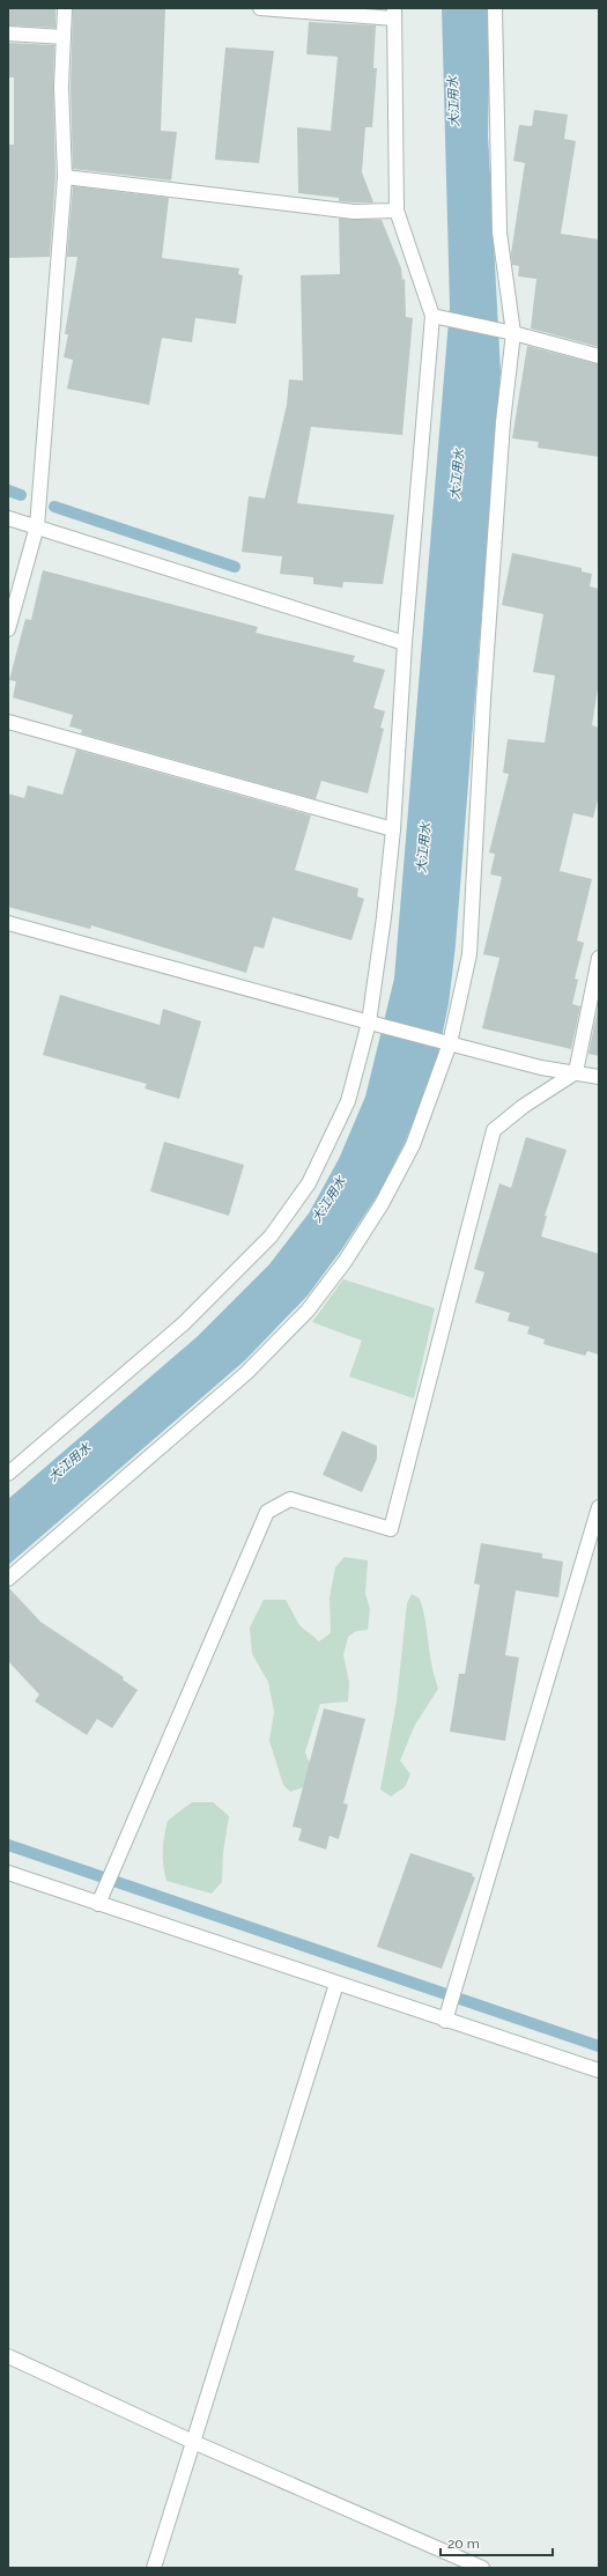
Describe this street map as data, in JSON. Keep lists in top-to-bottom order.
{
  "water": ["大江用水"],
  "scale_bar": "20 m"
}
